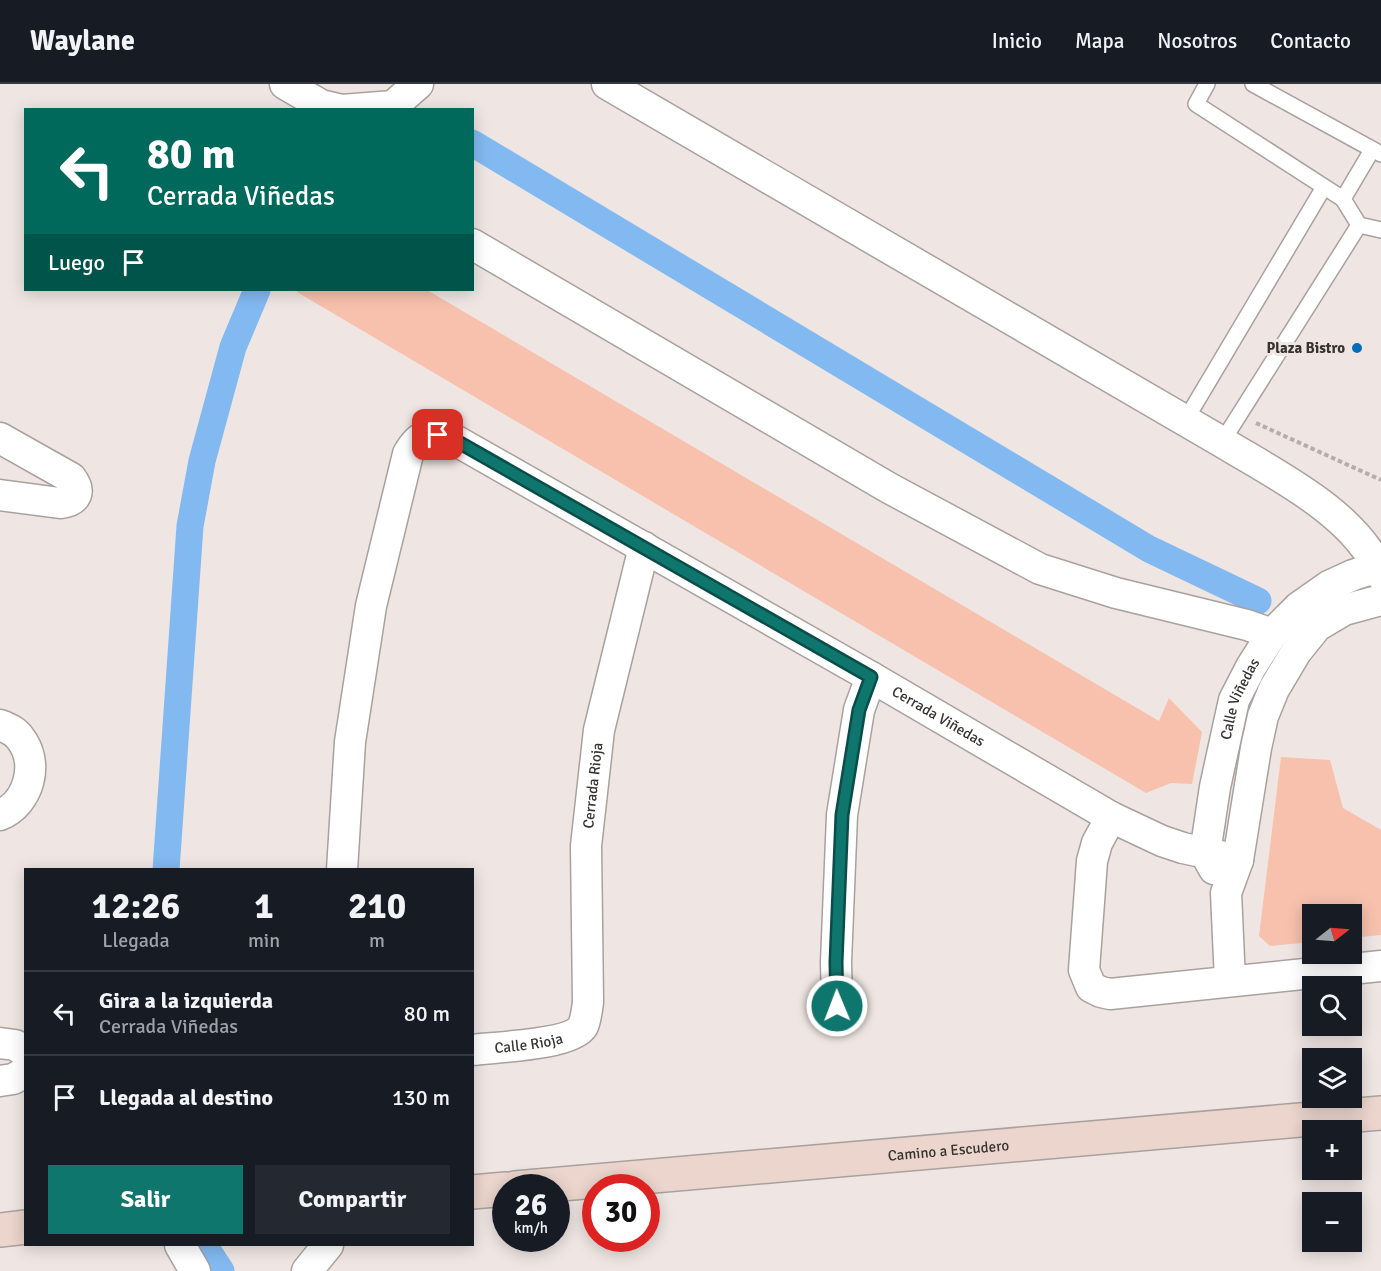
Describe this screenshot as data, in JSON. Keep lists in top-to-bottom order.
{
  "streets": {
    "street": [
      "Calle Viñedas",
      "Cerrada Viñedas",
      "Cerrada Rioja",
      "Calle Rioja",
      "Camino a Escudero"
    ]
  },
  "crossings": [
    ["Calle Viñedas", "Cerrada Viñedas"],
    ["Cerrada Viñedas", "Cerrada Rioja"],
    ["Cerrada Rioja", "Calle Rioja"]
  ],
  "places": ["Plaza Bistro"],
  "north": "right",
  "page": {
    "header": "Waylane",
    "nav": [
      "Inicio",
      "Mapa",
      "Nosotros",
      "Contacto"
    ],
    "turn": ["80 m", "Cerrada Viñedas"],
    "then": "Luego",
    "eta": [
      "12:26",
      "Llegada",
      "1",
      "min",
      "210",
      "m"
    ],
    "map_buttons": ["+", "−"],
    "list": [
      {
        "name": "Gira a la izquierda",
        "note": "Cerrada Viñedas",
        "value": "80 m"
      },
      {
        "name": "Llegada al destino",
        "value": "130 m"
      }
    ],
    "buttons": ["Salir", "Compartir"],
    "speed": "26 km/h",
    "limit": "30"
  }
}
